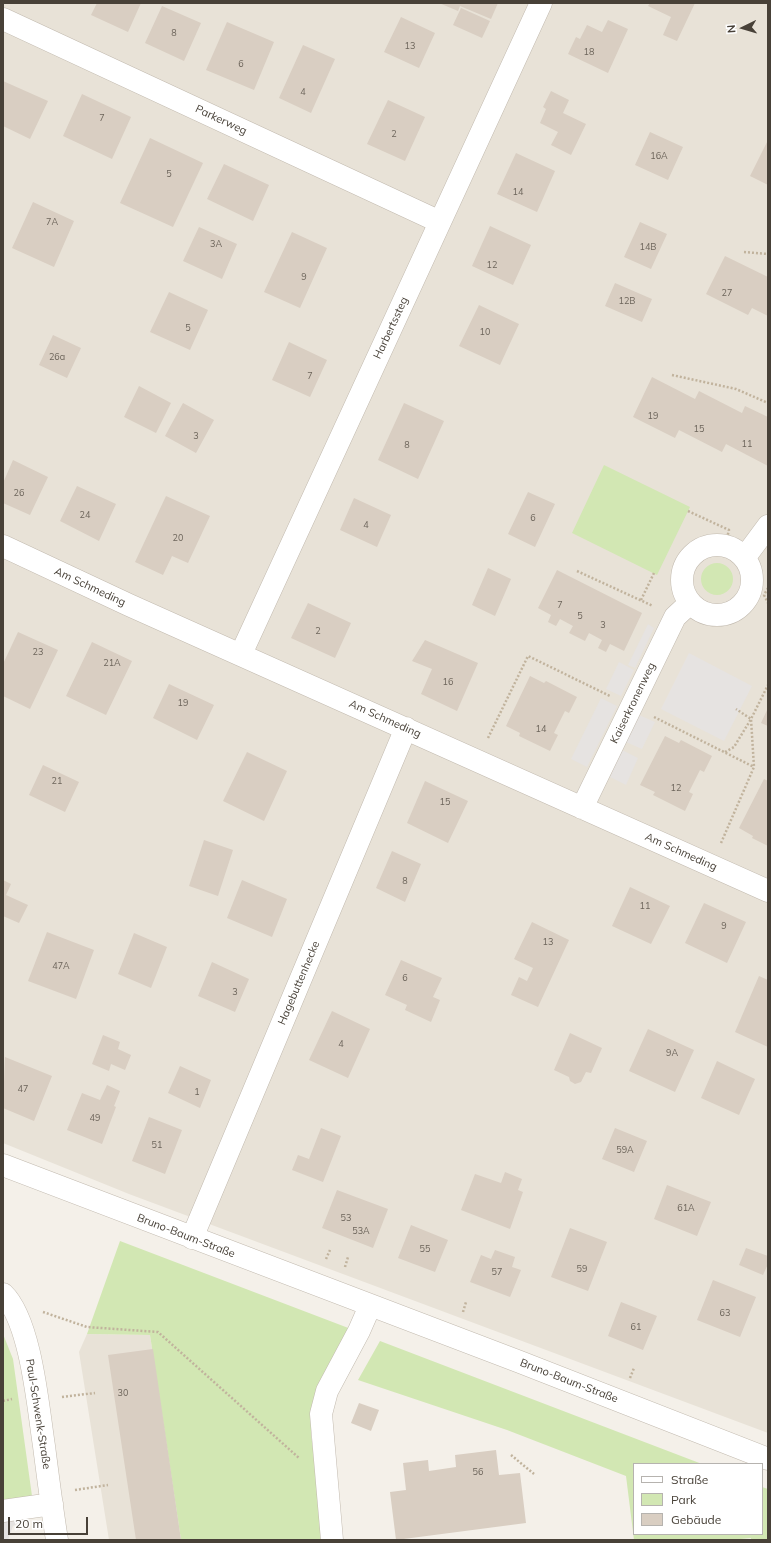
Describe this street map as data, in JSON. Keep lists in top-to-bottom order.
{
  "streets": {
    "street": [
      "Parkerweg",
      "Harbertssteg",
      "Am Schmeding",
      "Kaiserkronenweg",
      "Hagebuttenhecke",
      "Bruno-Baum-Straße",
      "Paul-Schwenk-Straße"
    ]
  },
  "crossings": [
    ["Parkerweg", "Harbertssteg"],
    ["Harbertssteg", "Am Schmeding"],
    ["Am Schmeding", "Kaiserkronenweg"],
    ["Am Schmeding", "Hagebuttenhecke"],
    ["Hagebuttenhecke", "Bruno-Baum-Straße"]
  ],
  "house_numbers": [
    "8",
    "13",
    "18",
    "6",
    "4",
    "7",
    "2",
    "16A",
    "5",
    "14",
    "7A",
    "3A",
    "14B",
    "12",
    "9",
    "27",
    "12B",
    "5",
    "10",
    "26a",
    "7",
    "19",
    "15",
    "3",
    "11",
    "8",
    "26",
    "24",
    "6",
    "4",
    "20",
    "7",
    "5",
    "3",
    "2",
    "23",
    "21A",
    "16",
    "19",
    "14",
    "21",
    "12",
    "15",
    "8",
    "11",
    "9",
    "13",
    "47A",
    "6",
    "3",
    "4",
    "9A",
    "47",
    "1",
    "49",
    "51",
    "59A",
    "61A",
    "53",
    "53A",
    "55",
    "59",
    "57",
    "63",
    "61",
    "30",
    "56"
  ],
  "legend": ["Straße", "Park", "Gebäude"],
  "scale_bar": "20 m",
  "north": "left"
}
